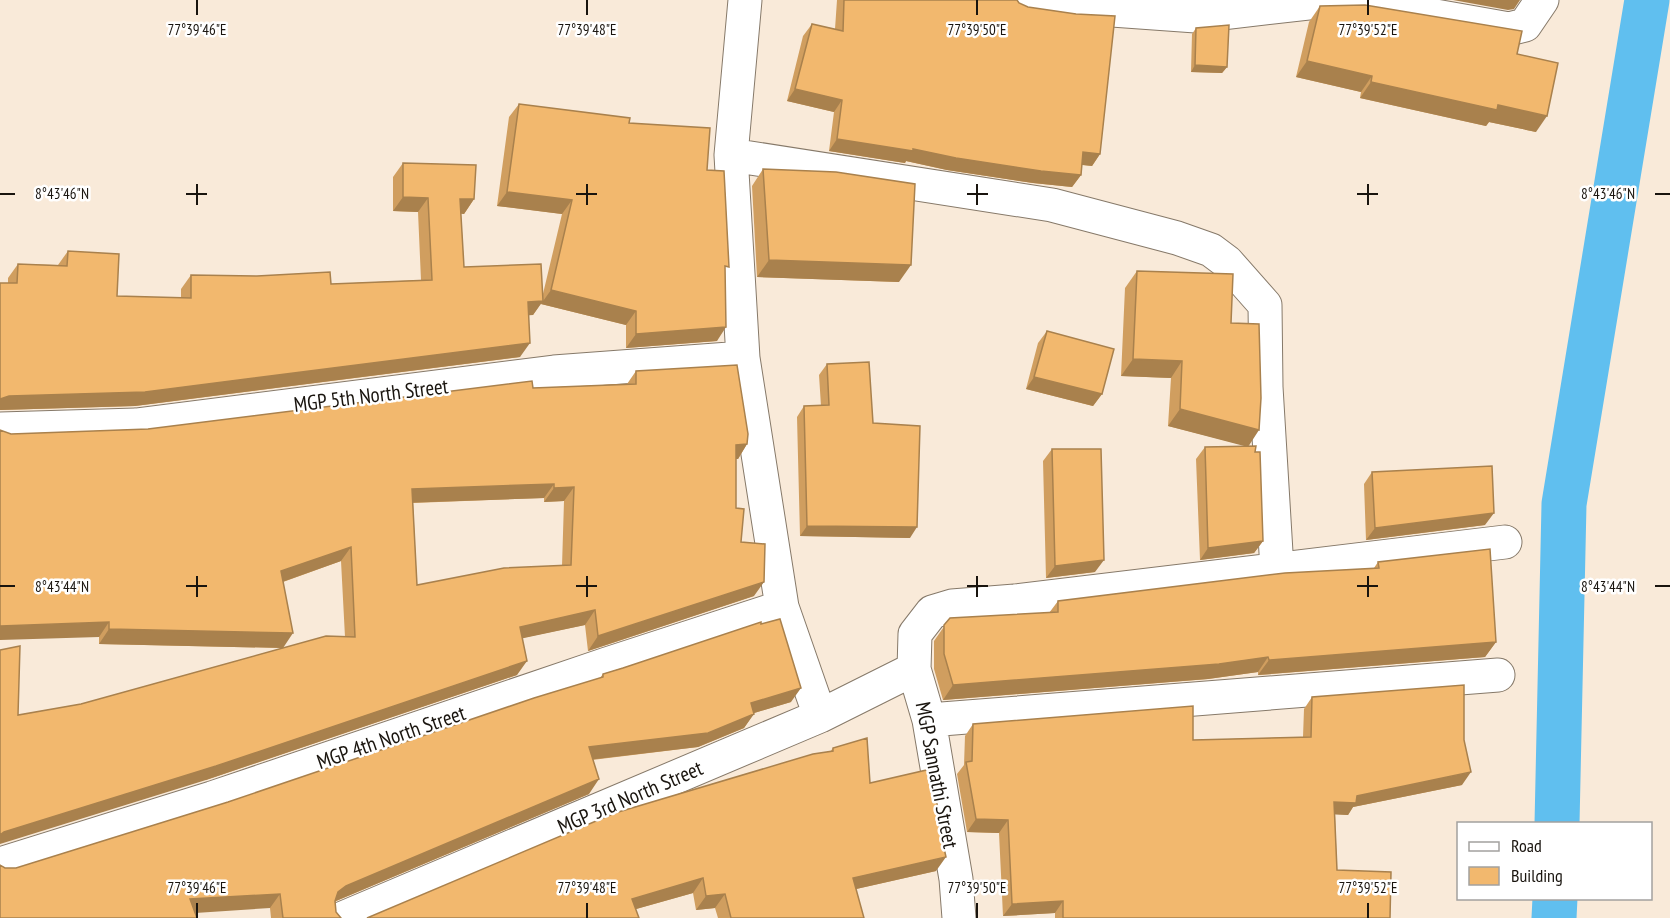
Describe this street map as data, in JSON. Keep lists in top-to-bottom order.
{
  "streets": {
    "street": [
      "MGP 5th North Street",
      "MGP 4th North Street",
      "MGP Sannathi Street",
      "MGP 3rd North Street"
    ]
  },
  "crossings": [
    ["MGP Sannathi Street", "MGP 3rd North Street"]
  ],
  "legend": ["Road", "Building"],
  "coordinates": [
    "77°39'46\"E",
    "77°39'48\"E",
    "77°39'50\"E",
    "77°39'52\"E",
    "8°43'46\"N",
    "8°43'44\"N"
  ]
}
